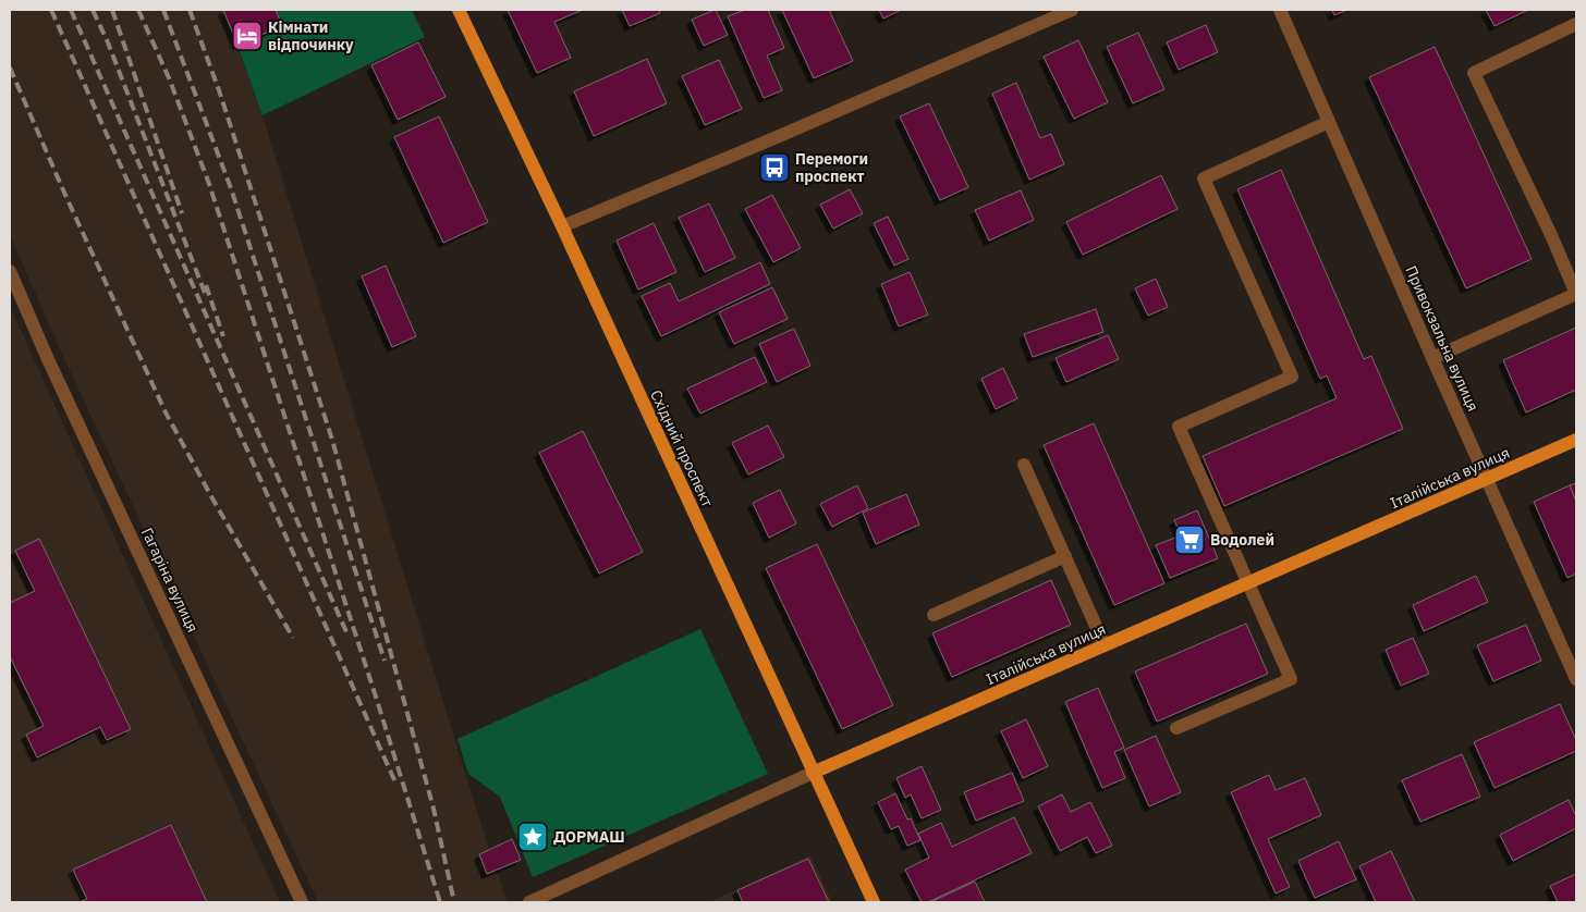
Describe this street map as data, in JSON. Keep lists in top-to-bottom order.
{
  "streets": {
    "main road": ["Східний проспект", "Італійська вулиця"],
    "street": ["Привокзальна вулиця", "Гагаріна вулиця"]
  },
  "crossings": [
    ["Привокзальна вулиця", "Італійська вулиця"],
    ["Східний проспект", "Італійська вулиця"]
  ],
  "places": {
    "hotel": ["Кімнати відпочинку"],
    "bus stop": ["Перемоги проспект"],
    "supermarket": ["Водолей"],
    "place": ["ДОРМАШ"]
  }
}
